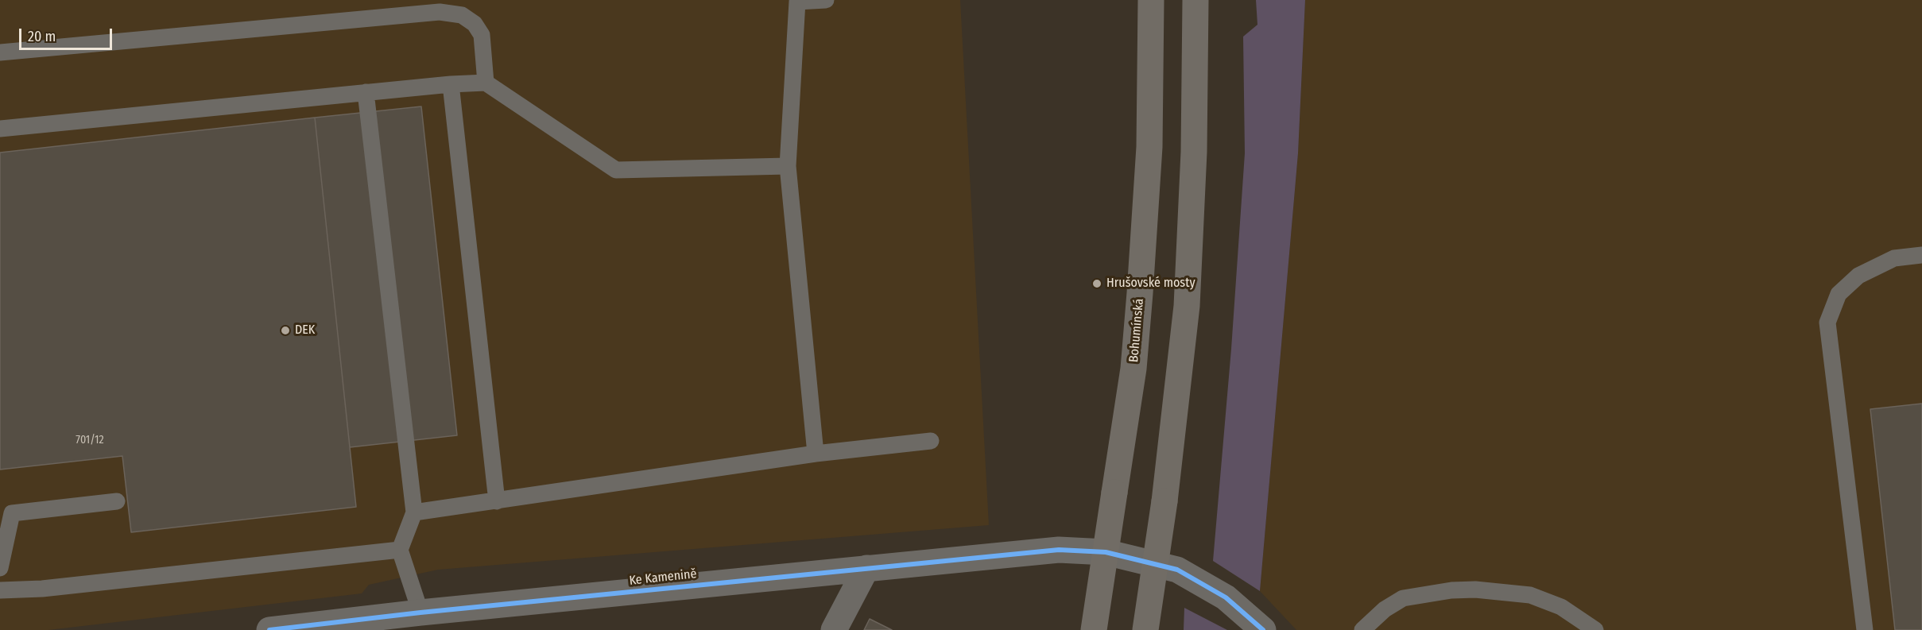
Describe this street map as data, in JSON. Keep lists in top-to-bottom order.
{
  "streets": {
    "main road": ["Bohumínská"],
    "street": ["Ke Kamenině"]
  },
  "places": ["Hrušovské mosty", "DEK"],
  "house_numbers": ["701/12"],
  "scale_bar": "20 m"
}
